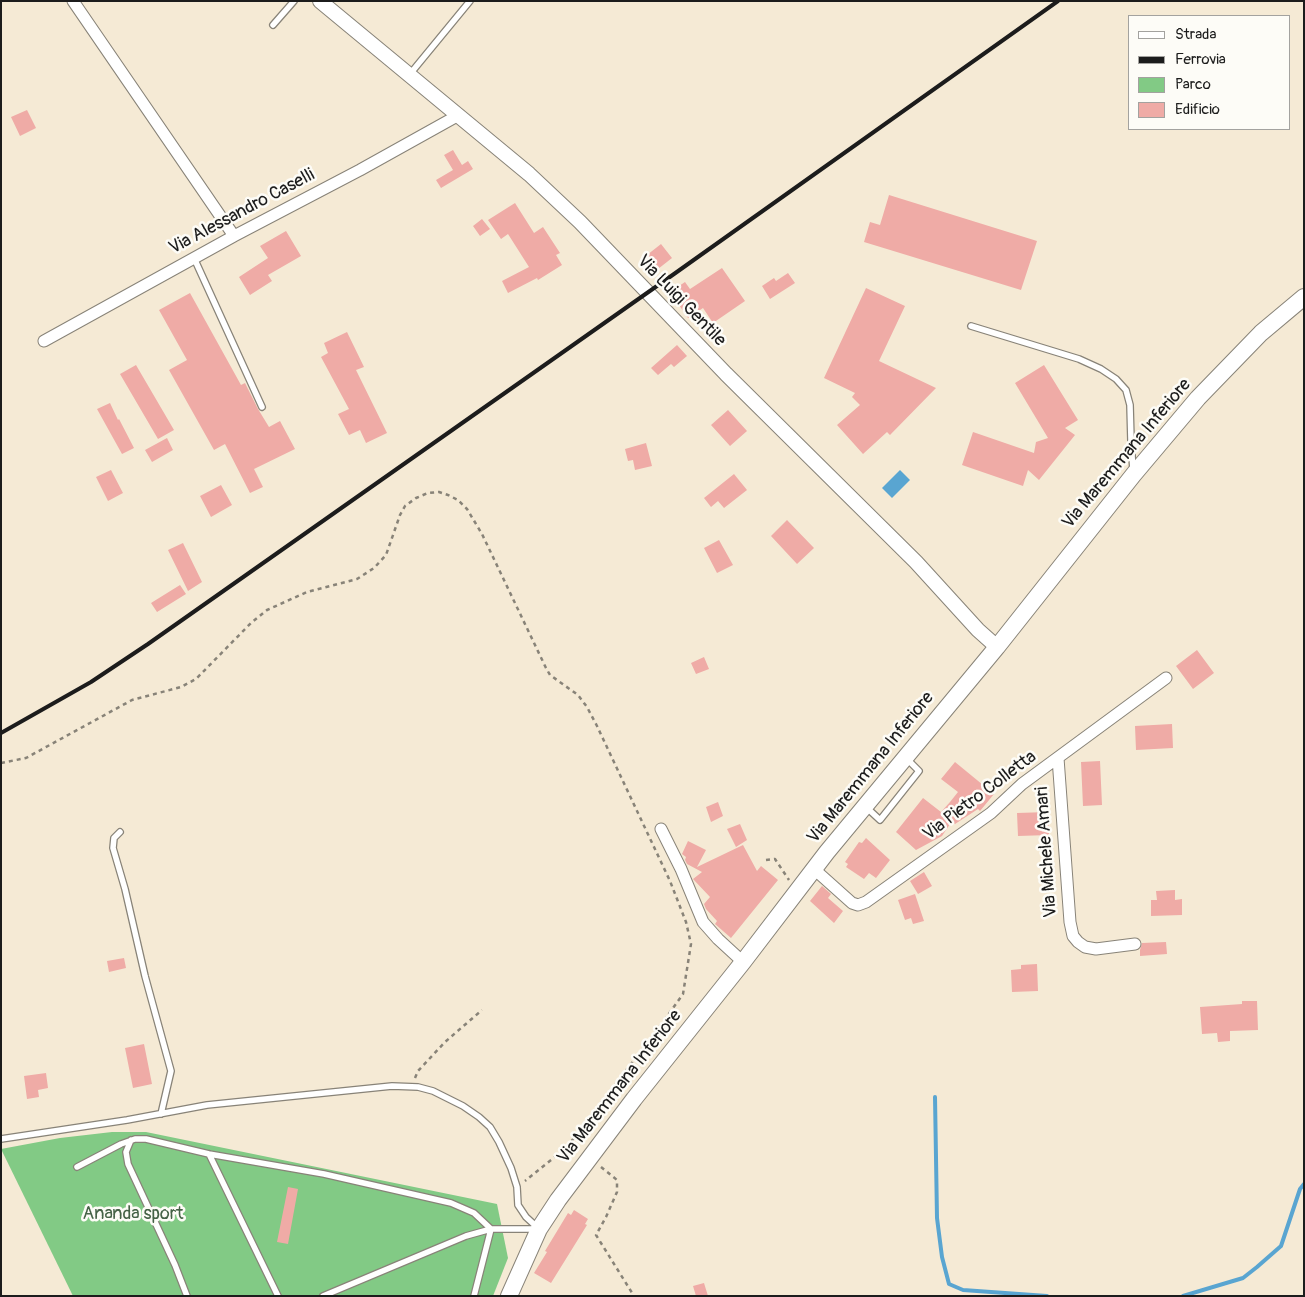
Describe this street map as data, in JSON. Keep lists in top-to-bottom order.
{
  "streets": {
    "main road": ["Via Maremmana Inferiore"],
    "street": [
      "Via Alessandro Caselli",
      "Via Luigi Gentile",
      "Via Pietro Colletta",
      "Via Michele Amari"
    ]
  },
  "crossings": [
    ["Via Alessandro Caselli", "Via Luigi Gentile"],
    ["Via Luigi Gentile", "Via Maremmana Inferiore"],
    ["Via Maremmana Inferiore", "Via Pietro Colletta"],
    ["Via Pietro Colletta", "Via Michele Amari"]
  ],
  "parks": ["Ananda sport"],
  "legend": [
    "Strada",
    "Ferrovia",
    "Parco",
    "Edificio"
  ]
}
